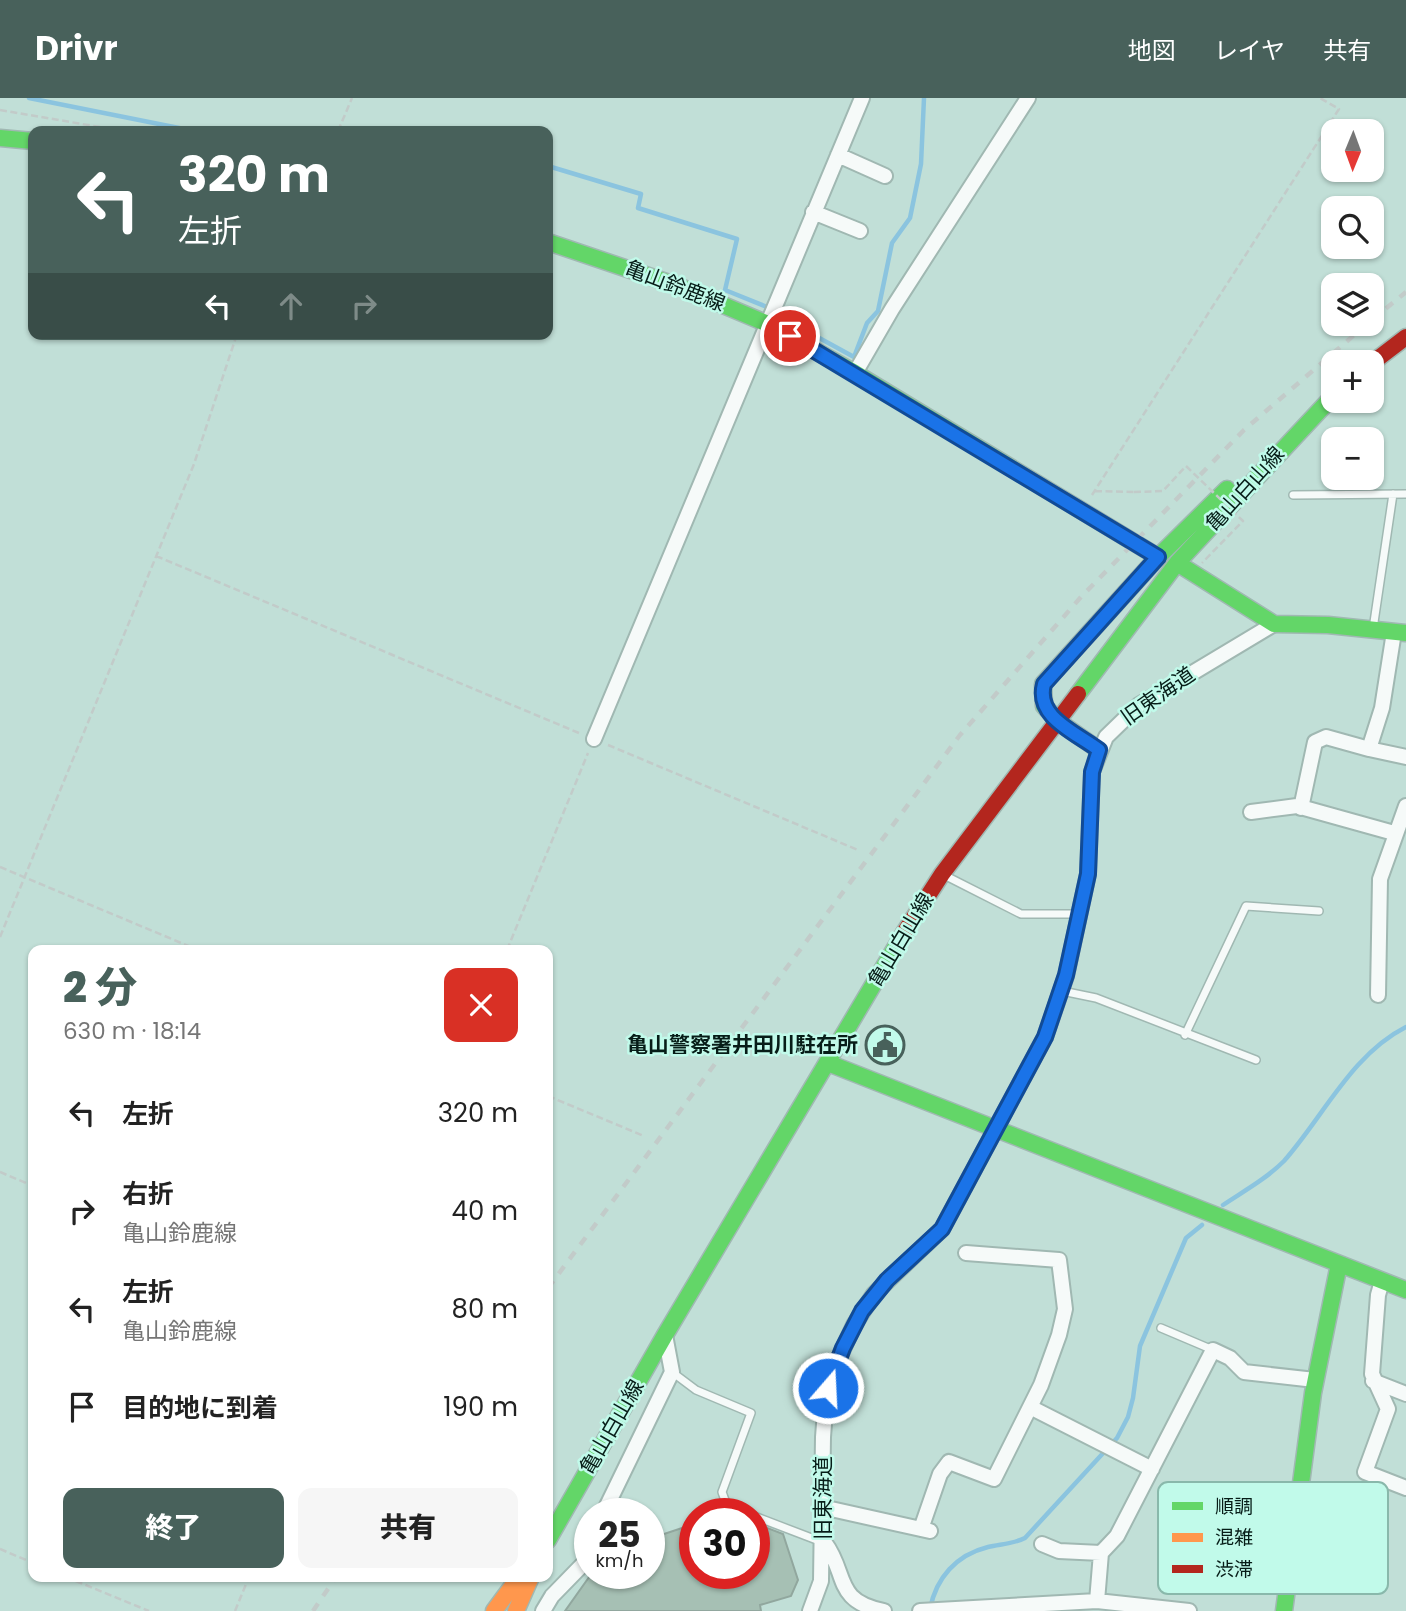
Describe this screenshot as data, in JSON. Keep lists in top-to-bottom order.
{
  "streets": {
    "main road": ["亀山鈴鹿線", "亀山白山線"],
    "street": ["旧東海道"]
  },
  "places": {
    "public building": ["亀山警察署井田川駐在所"]
  },
  "legend": ["順調", "混雑", "渋滞"],
  "north": "bottom",
  "page": {
    "header": "Drivr",
    "nav": ["地図", "レイヤ", "共有"],
    "map_buttons": ["+", "−"],
    "turn": ["320 m", "左折"],
    "heading": ["2 分", "630 m · 18:14"],
    "list": [
      {
        "name": "左折",
        "value": "320 m"
      },
      {
        "name": "右折",
        "note": "亀山鈴鹿線",
        "value": "40 m"
      },
      {
        "name": "左折",
        "note": "亀山鈴鹿線",
        "value": "80 m"
      },
      {
        "name": "目的地に到着",
        "value": "190 m"
      }
    ],
    "buttons": ["終了", "共有"],
    "speed": "25 km/h",
    "limit": "30"
  }
}
